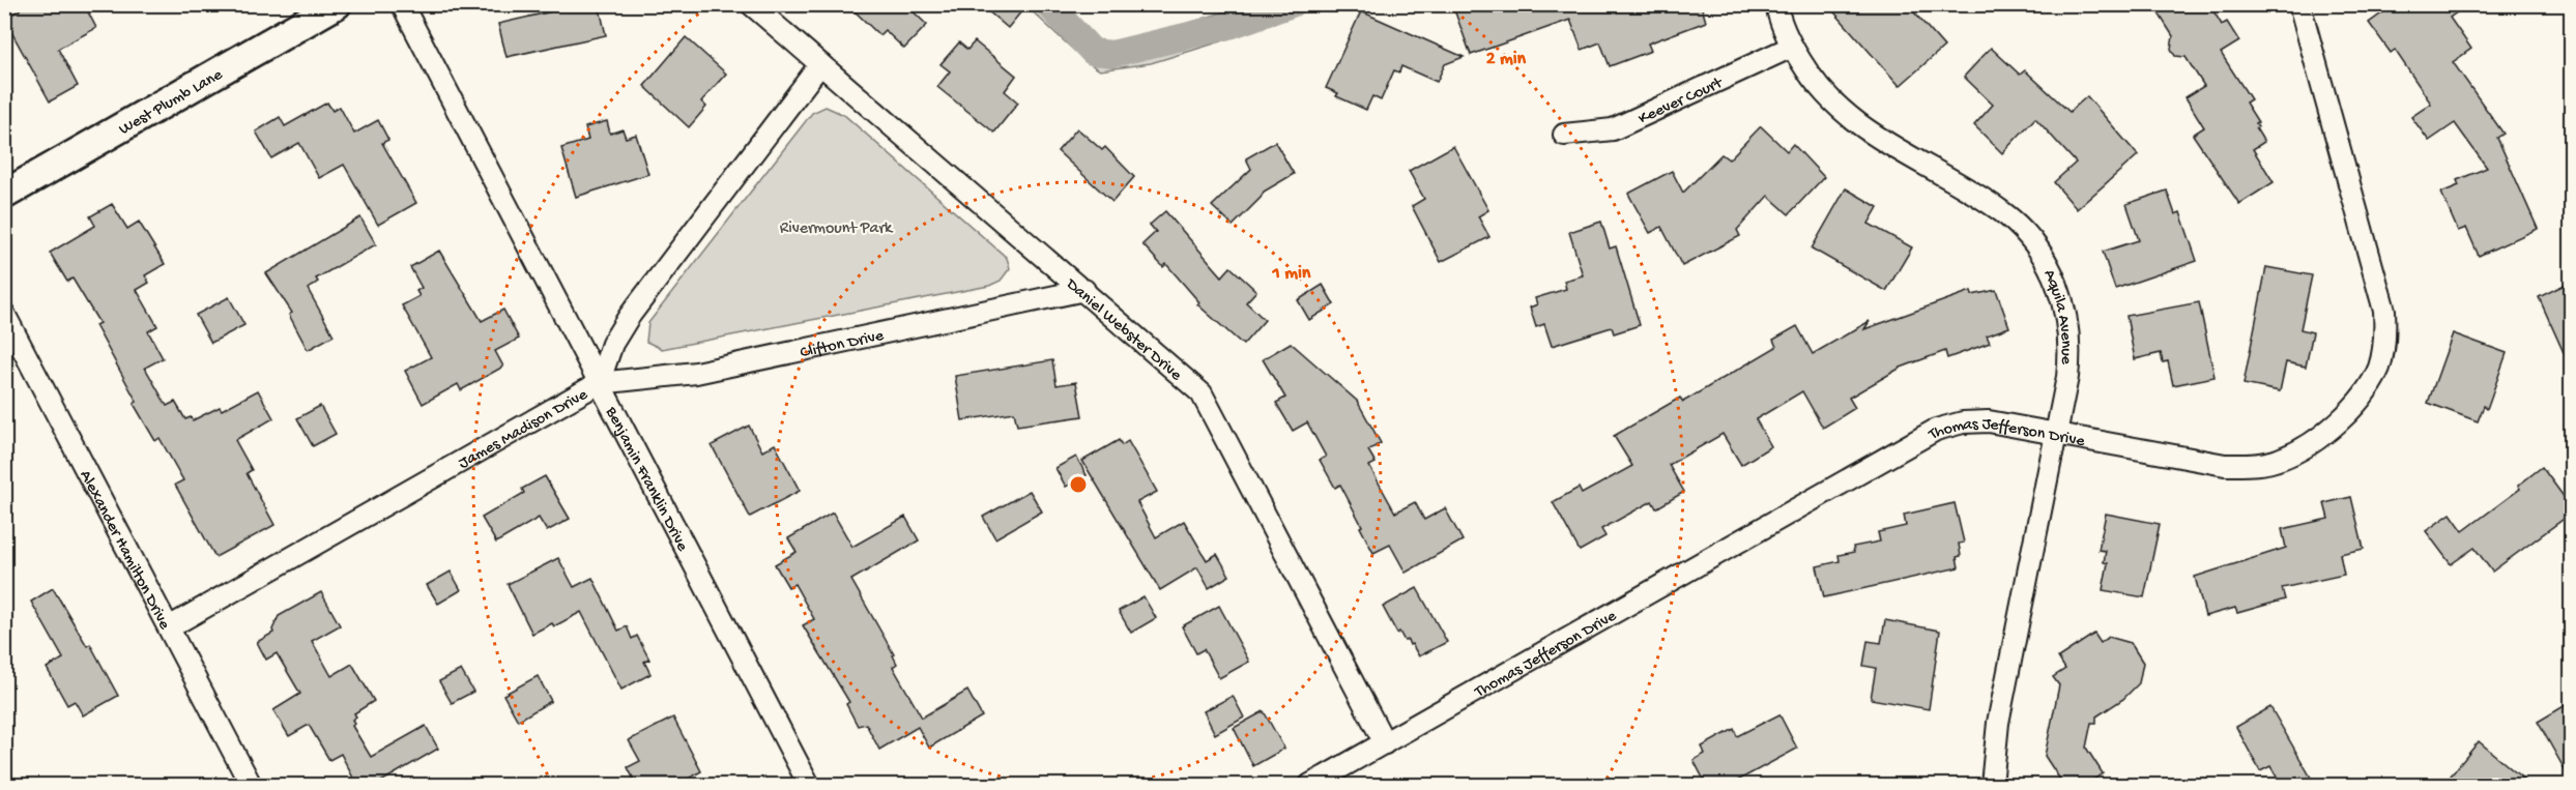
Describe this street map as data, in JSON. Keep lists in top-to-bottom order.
{
  "streets": {
    "main road": ["West Plumb Lane"],
    "street": [
      "Keever Court",
      "Aquila Avenue",
      "Daniel Webster Drive",
      "Clifton Drive",
      "James Madison Drive",
      "Thomas Jefferson Drive",
      "Benjamin Franklin Drive",
      "Alexander Hamilton Drive"
    ]
  },
  "crossings": [
    ["Keever Court", "Aquila Avenue"],
    ["Aquila Avenue", "Thomas Jefferson Drive"],
    ["Daniel Webster Drive", "Clifton Drive"],
    ["Daniel Webster Drive", "James Madison Drive"],
    ["Daniel Webster Drive", "Thomas Jefferson Drive"],
    ["Clifton Drive", "James Madison Drive"],
    ["Clifton Drive", "Benjamin Franklin Drive"],
    ["James Madison Drive", "Benjamin Franklin Drive"],
    ["James Madison Drive", "Alexander Hamilton Drive"]
  ],
  "parks": ["Rivermount Park"],
  "rings": ["2 min", "1 min"]
}
